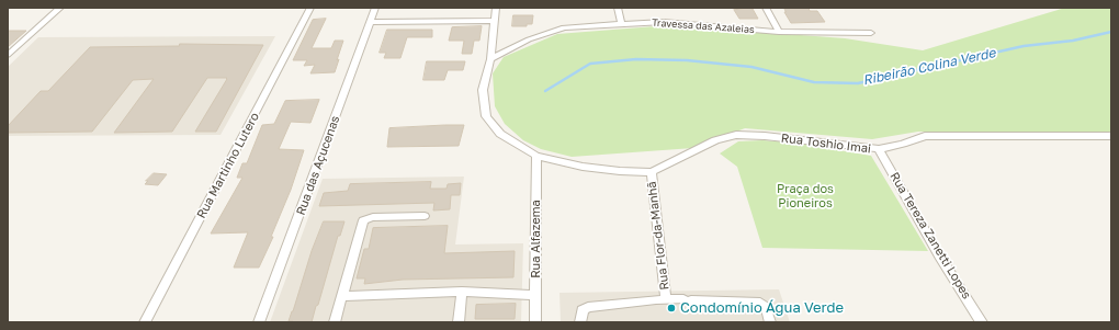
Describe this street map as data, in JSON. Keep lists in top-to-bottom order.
{
  "streets": {
    "street": [
      "Travessa das Azaleias",
      "Rua Toshio Imai",
      "Rua Martinho Lutero",
      "Rua das Açucenas",
      "Rua Flor-da-Manhã",
      "Rua Tereza Zanetti Lopes",
      "Rua Alfazema"
    ]
  },
  "crossings": [
    ["Rua Toshio Imai", "Rua Flor-da-Manhã"],
    ["Rua Toshio Imai", "Rua Tereza Zanetti Lopes"]
  ],
  "water": ["Ribeirão Colina Verde"],
  "parks": ["Praça dos Pioneiros"],
  "places": ["Condomínio Água Verde"]
}
